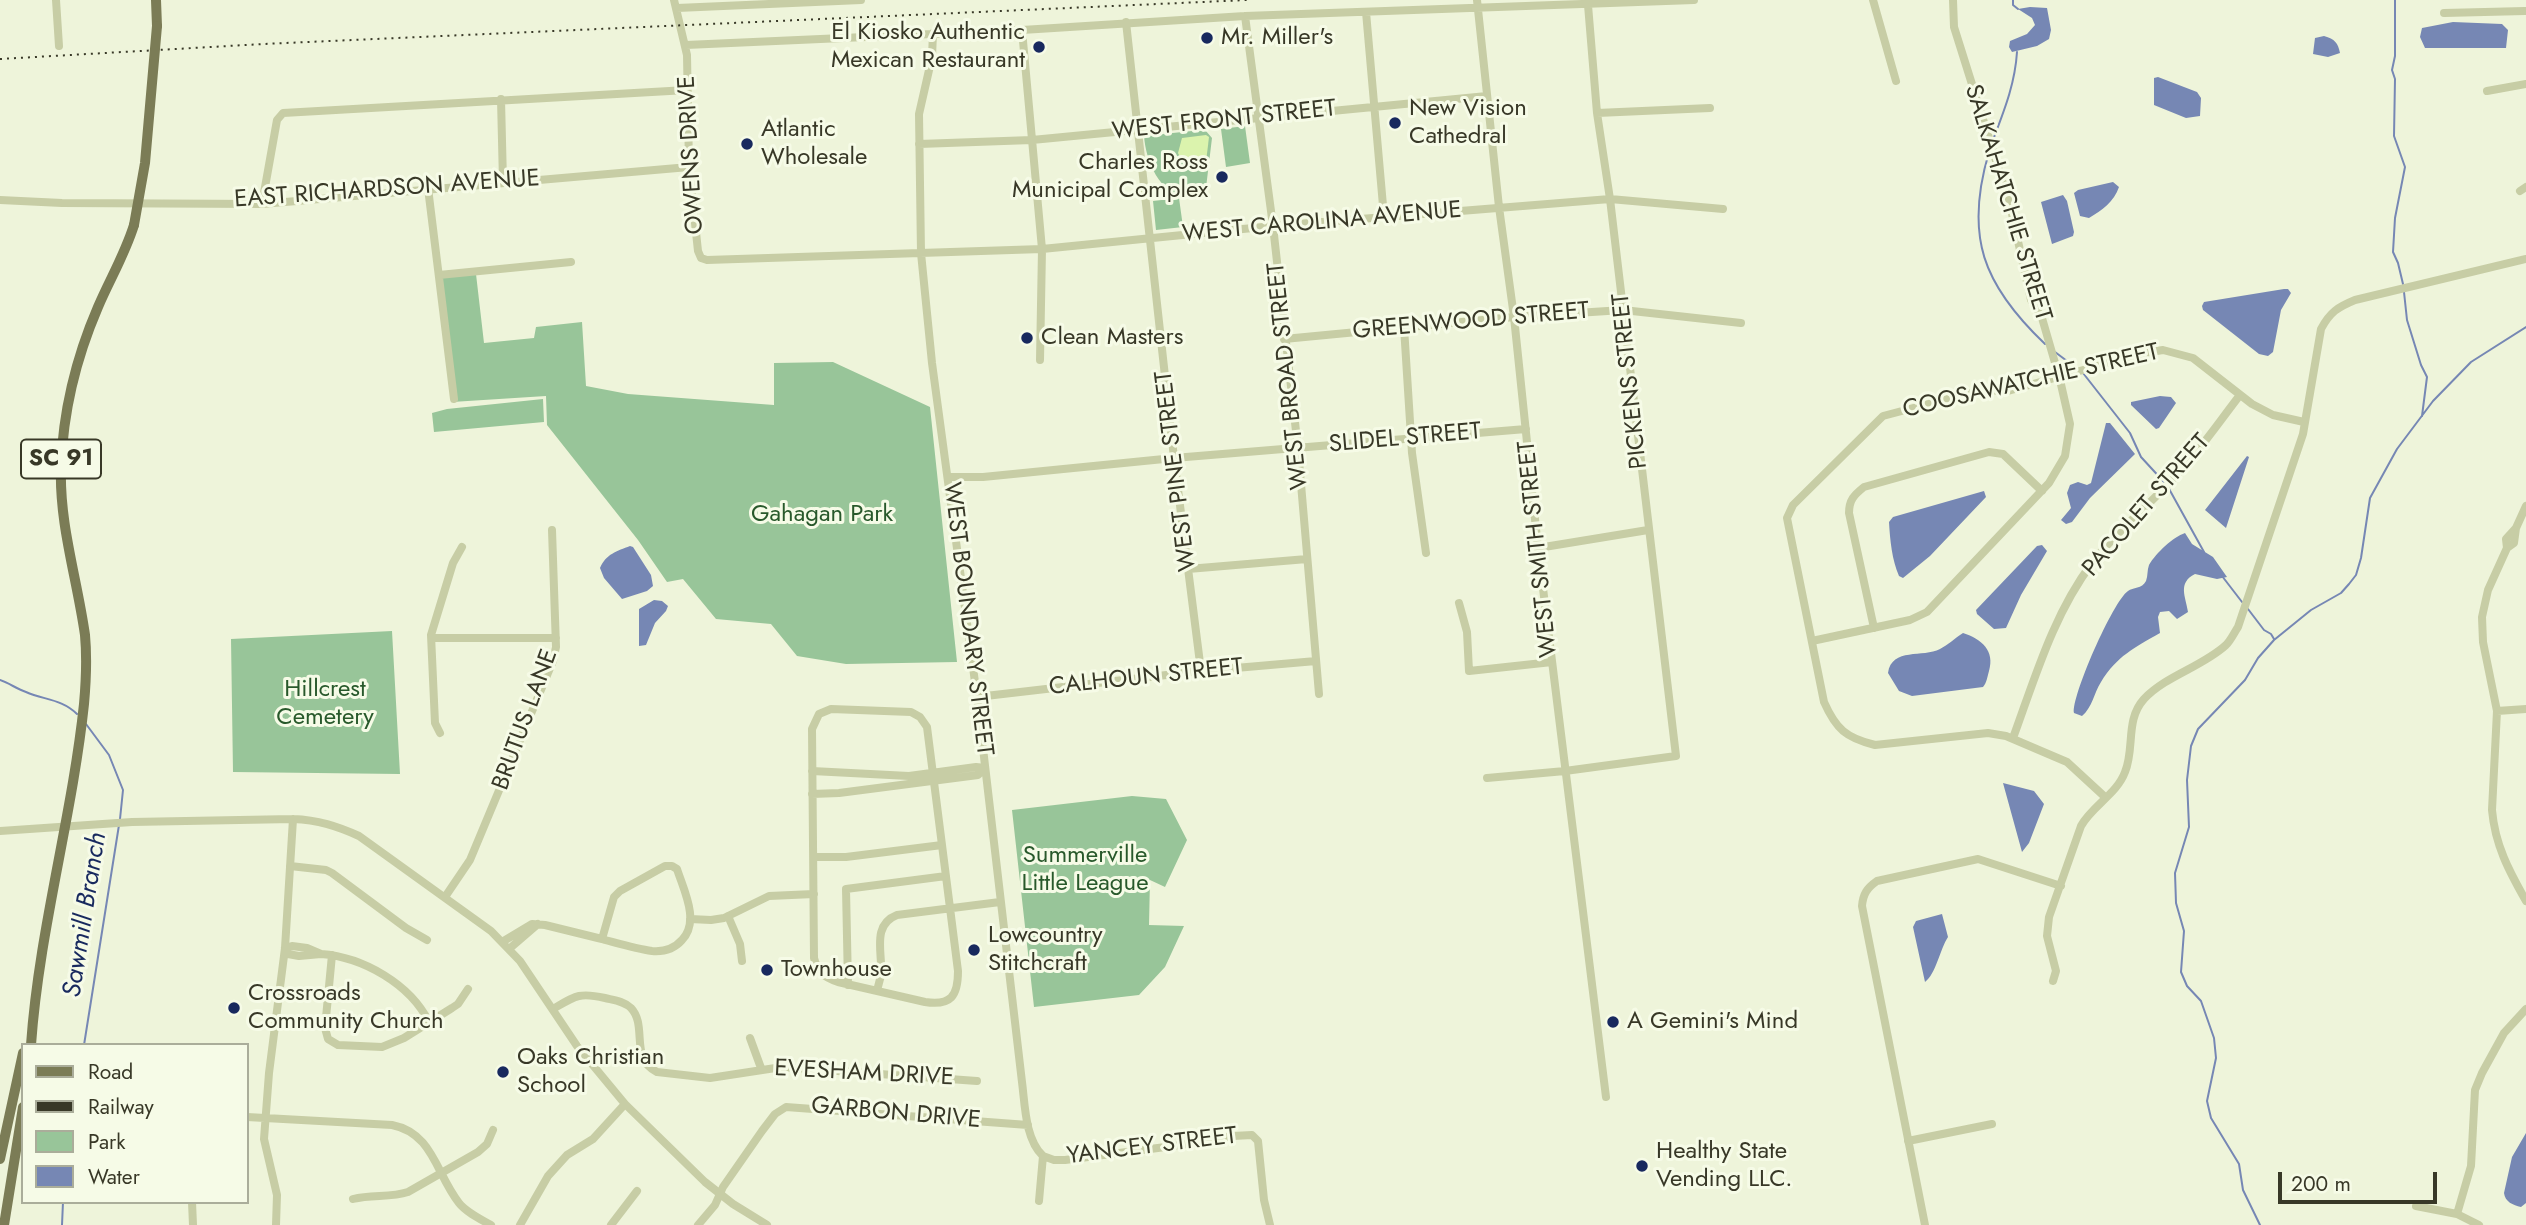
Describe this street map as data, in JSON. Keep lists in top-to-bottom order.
{
  "streets": {
    "main road": ["SC 91"],
    "street": [
      "WEST FRONT STREET",
      "OWENS DRIVE",
      "EAST RICHARDSON AVENUE",
      "SALKAHATCHIE STREET",
      "WEST CAROLINA AVENUE",
      "GREENWOOD STREET",
      "WEST BROAD STREET",
      "PICKENS STREET",
      "COOSAWATCHIE STREET",
      "SLIDEL STREET",
      "WEST PINE STREET",
      "PACOLET STREET",
      "WEST SMITH STREET",
      "WEST BOUNDARY STREET",
      "CALHOUN STREET",
      "BRUTUS LANE",
      "EVESHAM DRIVE",
      "GARBON DRIVE",
      "YANCEY STREET"
    ]
  },
  "crossings": [
    ["WEST FRONT STREET", "WEST BROAD STREET"],
    ["WEST FRONT STREET", "WEST PINE STREET"],
    ["WEST FRONT STREET", "WEST SMITH STREET"],
    ["WEST FRONT STREET", "WEST BOUNDARY STREET"],
    ["OWENS DRIVE", "EAST RICHARDSON AVENUE"],
    ["OWENS DRIVE", "WEST CAROLINA AVENUE"],
    ["OWENS DRIVE", "WEST BOUNDARY STREET"],
    ["SALKAHATCHIE STREET", "COOSAWATCHIE STREET"],
    ["WEST CAROLINA AVENUE", "WEST BROAD STREET"],
    ["WEST CAROLINA AVENUE", "PICKENS STREET"],
    ["WEST CAROLINA AVENUE", "WEST PINE STREET"],
    ["WEST CAROLINA AVENUE", "WEST SMITH STREET"],
    ["WEST CAROLINA AVENUE", "WEST BOUNDARY STREET"],
    ["GREENWOOD STREET", "WEST BROAD STREET"],
    ["GREENWOOD STREET", "PICKENS STREET"],
    ["GREENWOOD STREET", "WEST SMITH STREET"],
    ["WEST BROAD STREET", "SLIDEL STREET"],
    ["WEST BROAD STREET", "CALHOUN STREET"],
    ["PICKENS STREET", "WEST SMITH STREET"],
    ["COOSAWATCHIE STREET", "PACOLET STREET"],
    ["SLIDEL STREET", "WEST PINE STREET"],
    ["SLIDEL STREET", "WEST SMITH STREET"],
    ["SLIDEL STREET", "WEST BOUNDARY STREET"],
    ["WEST PINE STREET", "CALHOUN STREET"],
    ["WEST BOUNDARY STREET", "CALHOUN STREET"],
    ["WEST BOUNDARY STREET", "GARBON DRIVE"],
    ["WEST BOUNDARY STREET", "YANCEY STREET"]
  ],
  "water": ["Sawmill Branch"],
  "parks": ["Gahagan Park", "Hillcrest Cemetery", "Summerville Little League"],
  "places": [
    "Mr. Miller's",
    "El Kiosko Authentic Mexican Restaurant",
    "New Vision Cathedral",
    "Atlantic Wholesale",
    "Charles Ross Municipal Complex",
    "Clean Masters",
    "Lowcountry Stitchcraft",
    "Townhouse",
    "Crossroads Community Church",
    "A Gemini's Mind",
    "Oaks Christian School",
    "Healthy State Vending LLC."
  ],
  "legend": [
    "Road",
    "Railway",
    "Park",
    "Water"
  ],
  "scale_bar": "200 m"
}
